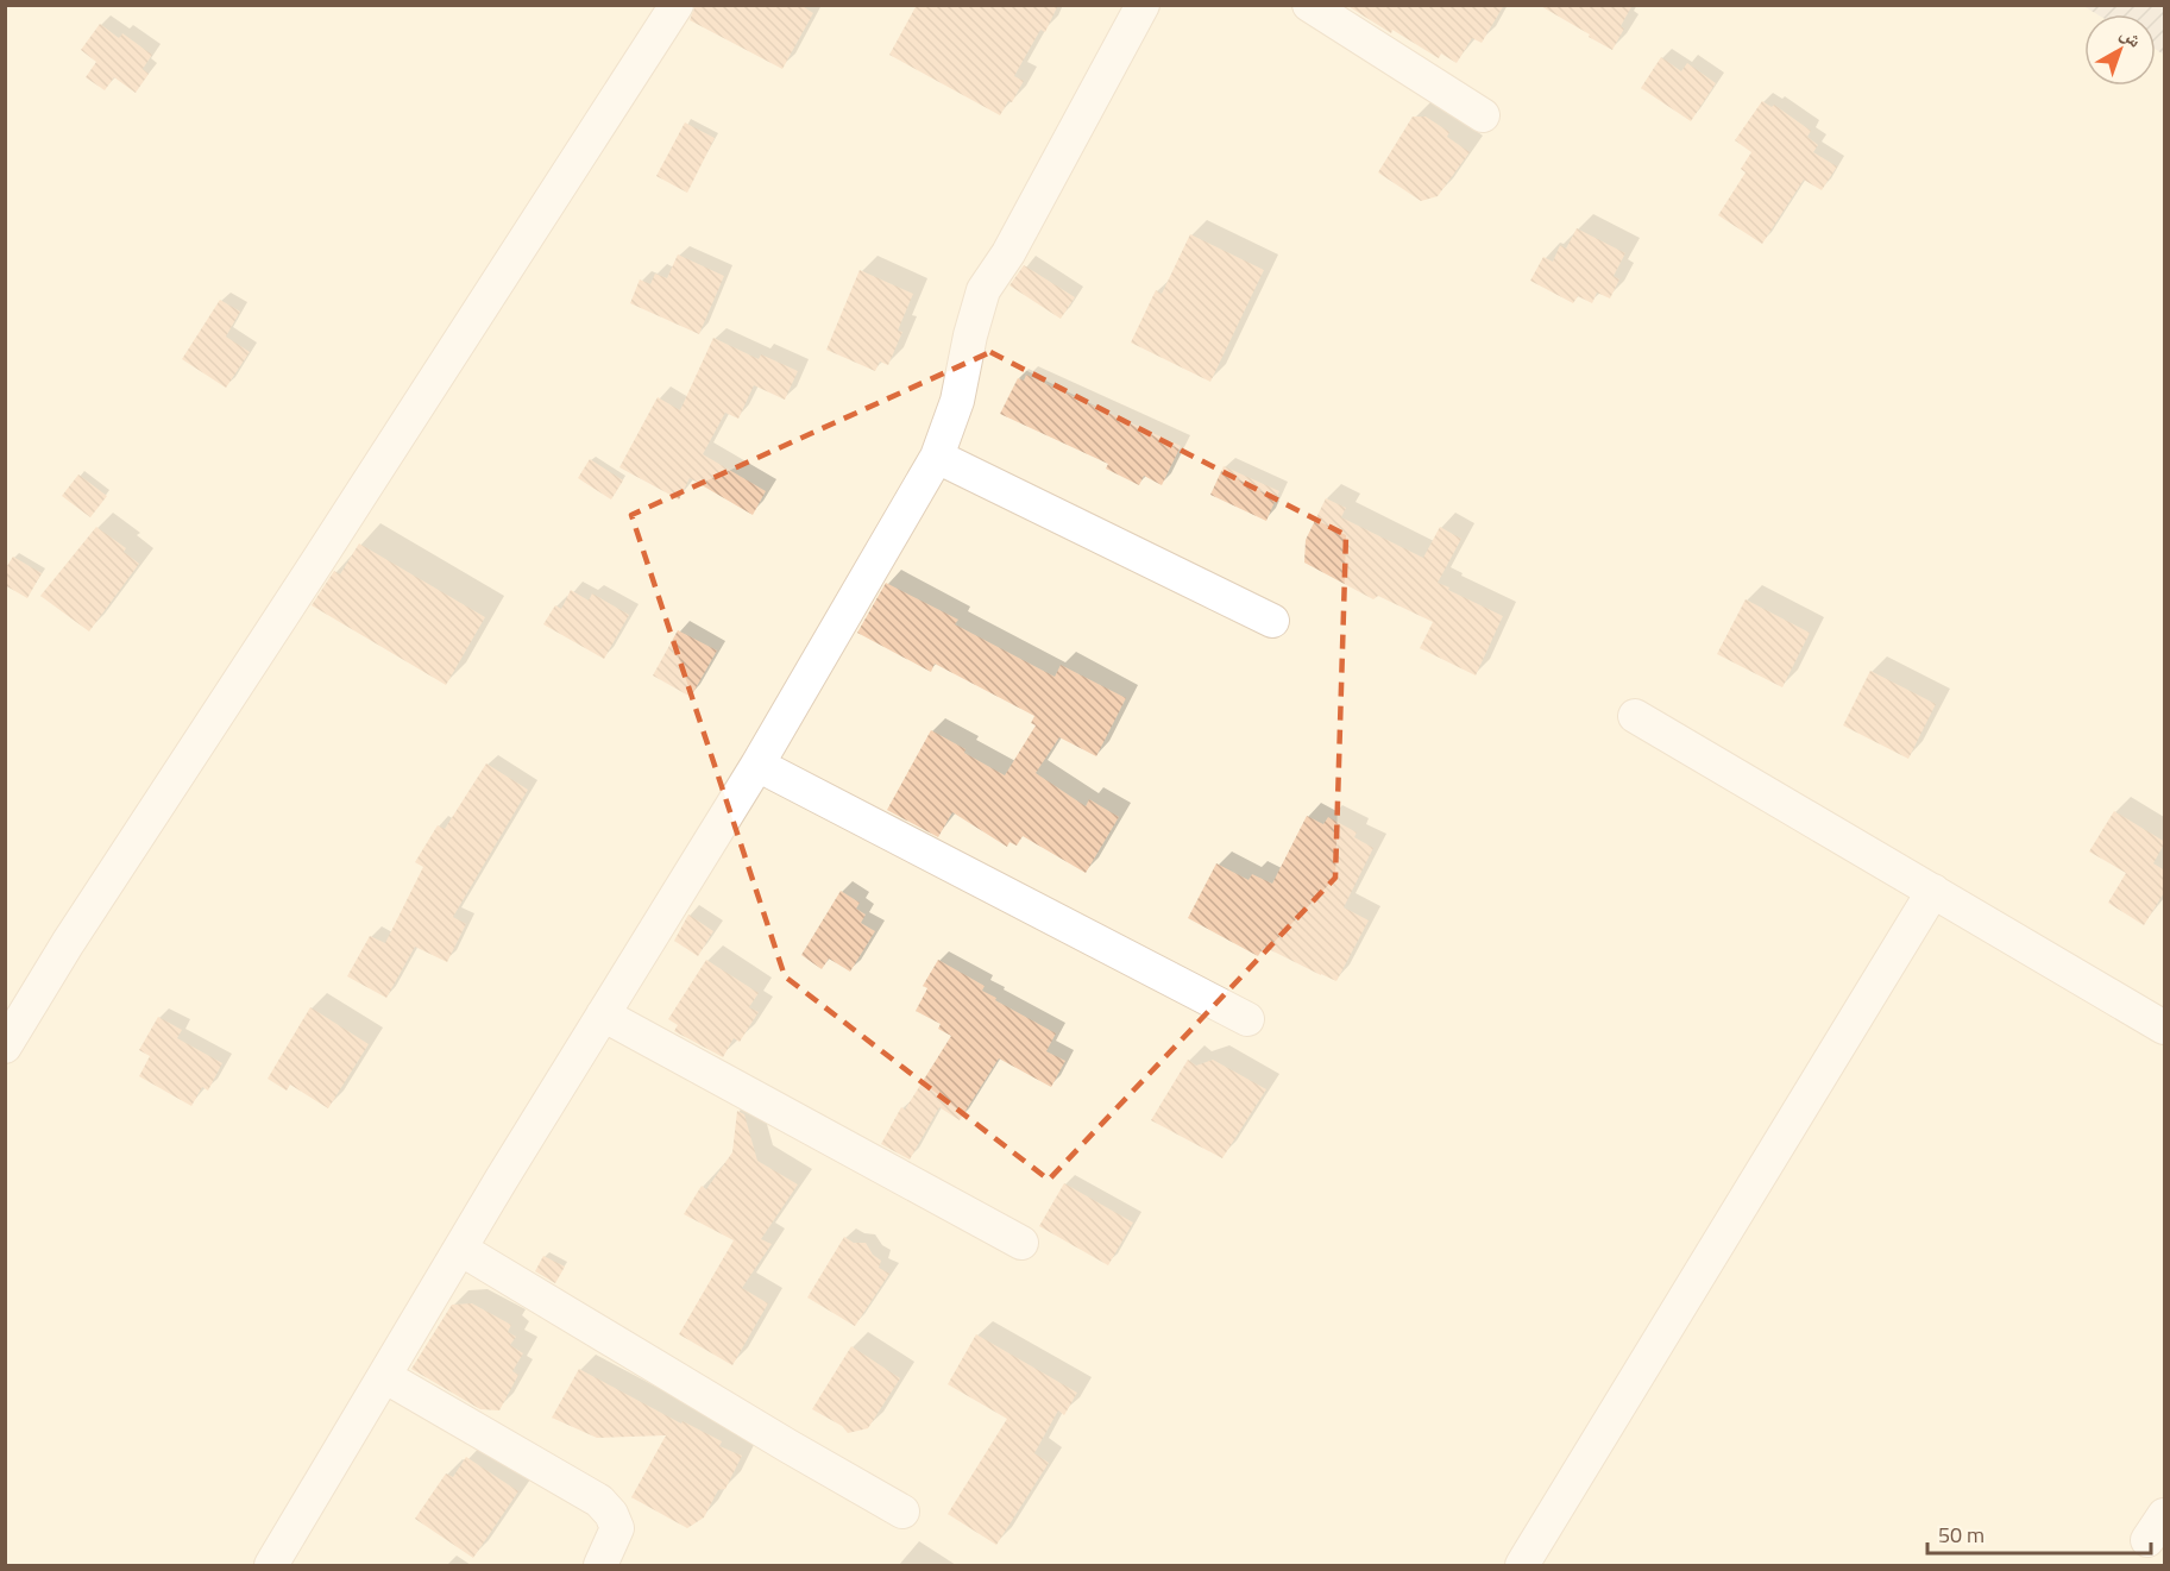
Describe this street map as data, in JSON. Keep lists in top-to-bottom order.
{
  "scale_bar": "50 m",
  "north": "top right"
}
